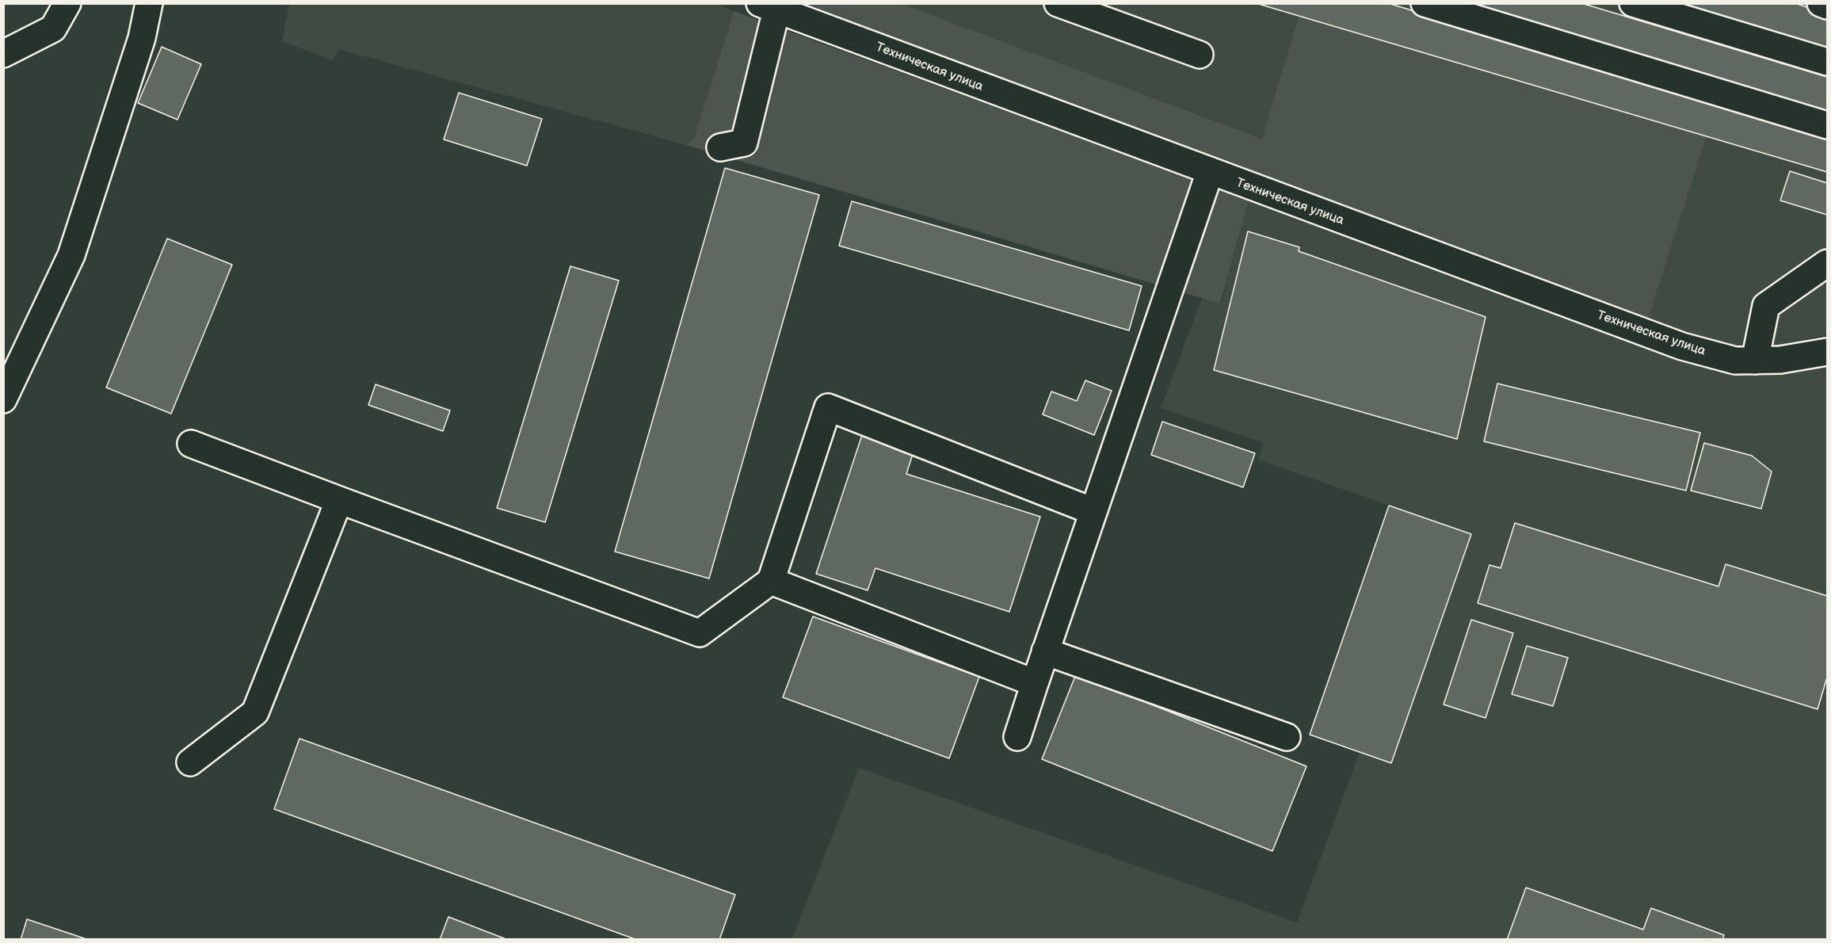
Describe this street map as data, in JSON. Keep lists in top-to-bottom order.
{
  "streets": {
    "street": ["Техническая улица"]
  }
}
